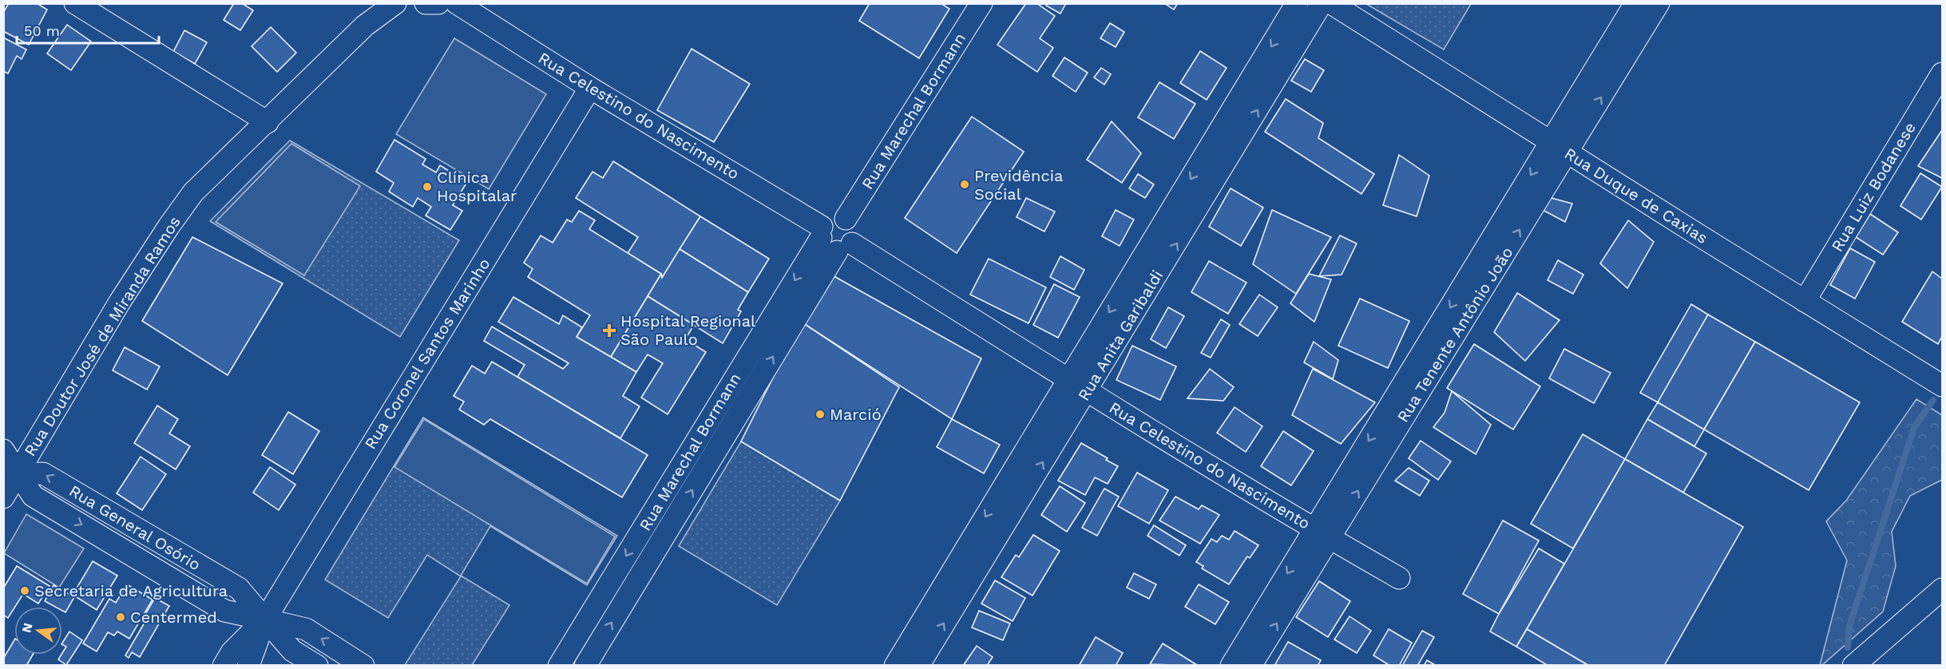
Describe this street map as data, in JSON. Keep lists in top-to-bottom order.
{
  "streets": {
    "street": [
      "Rua Marechal Bormann",
      "Rua Celestino do Nascimento",
      "Rua Luiz Bodanese",
      "Rua Duque de Caxias",
      "Rua Tenente Antônio João",
      "Rua Anita Garibaldi",
      "Rua Doutor José de Miranda Ramos",
      "Rua Coronel Santos Marinho",
      "Rua General Osório"
    ]
  },
  "crossings": [
    ["Rua Marechal Bormann", "Rua Celestino do Nascimento"],
    ["Rua Celestino do Nascimento", "Rua Tenente Antônio João"],
    ["Rua Celestino do Nascimento", "Rua Anita Garibaldi"],
    ["Rua Celestino do Nascimento", "Rua Coronel Santos Marinho"],
    ["Rua Luiz Bodanese", "Rua Duque de Caxias"],
    ["Rua Duque de Caxias", "Rua Tenente Antônio João"],
    ["Rua Doutor José de Miranda Ramos", "Rua General Osório"],
    ["Rua Coronel Santos Marinho", "Rua General Osório"]
  ],
  "places": {
    "other": [
      "Previdência Social",
      "Clínica Hospitalar",
      "Marció",
      "Secretaria de Agricultura",
      "Centermed"
    ],
    "health": ["Hospital Regional São Paulo"]
  },
  "scale_bar": "50 m",
  "north": "left"
}
